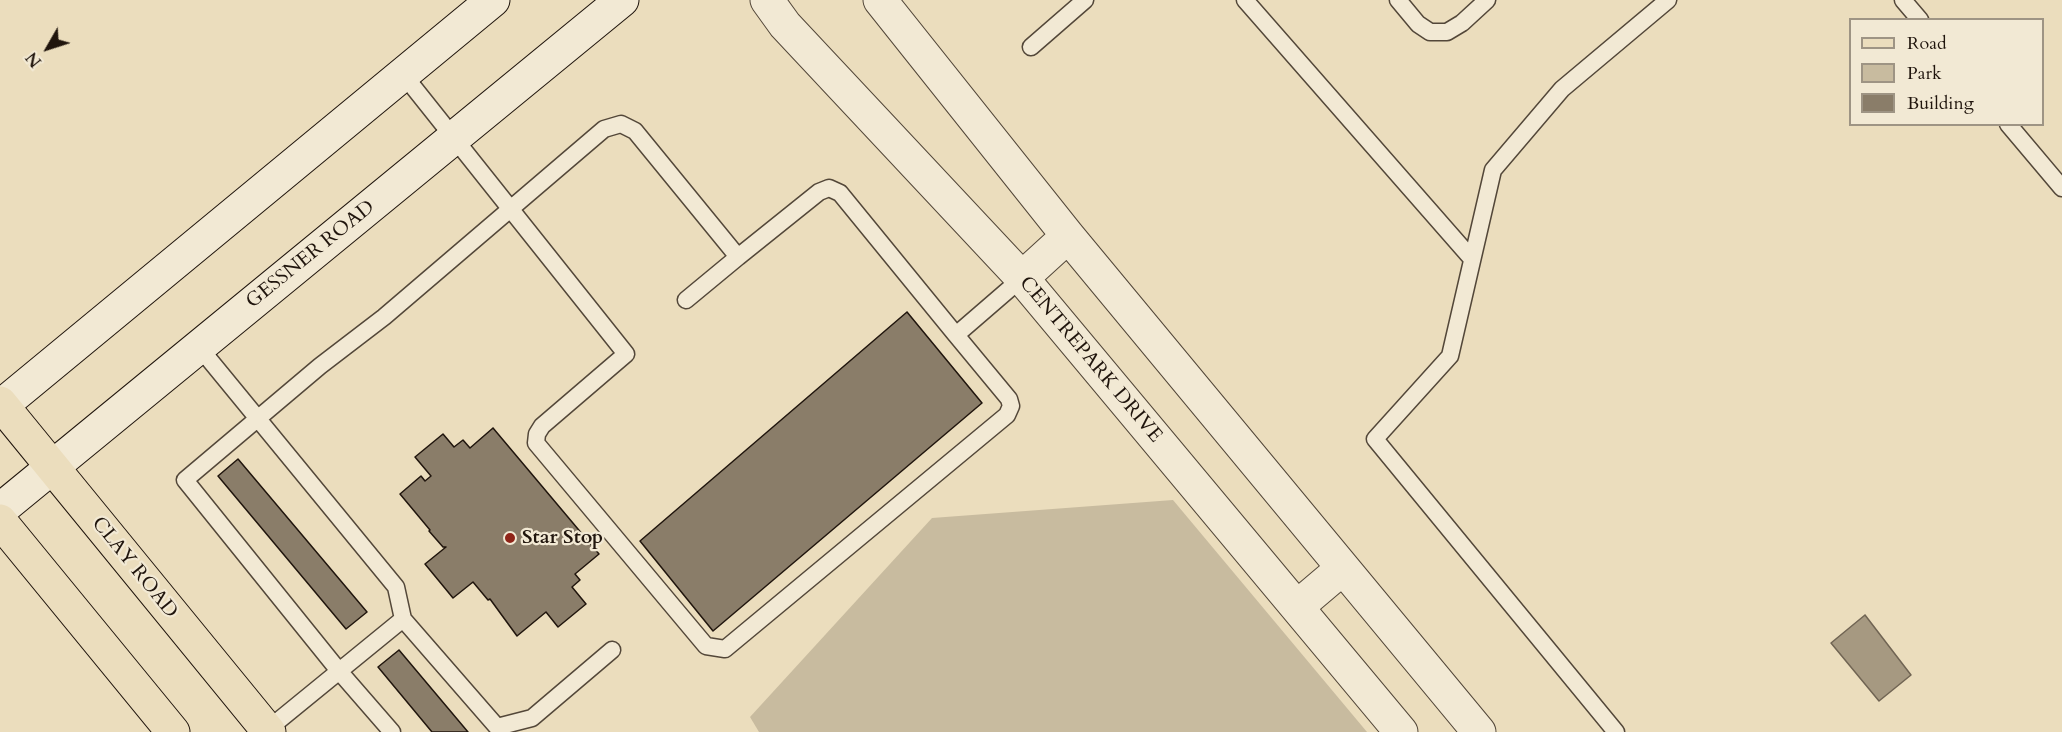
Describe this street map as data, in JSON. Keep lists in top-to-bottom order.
{
  "streets": {
    "main road": ["CLAY ROAD"],
    "street": ["GESSNER ROAD", "CENTREPARK DRIVE"]
  },
  "crossings": [
    ["GESSNER ROAD", "CLAY ROAD"]
  ],
  "places": ["Star Stop"],
  "legend": ["Road", "Park", "Building"],
  "north": "bottom left"
}
